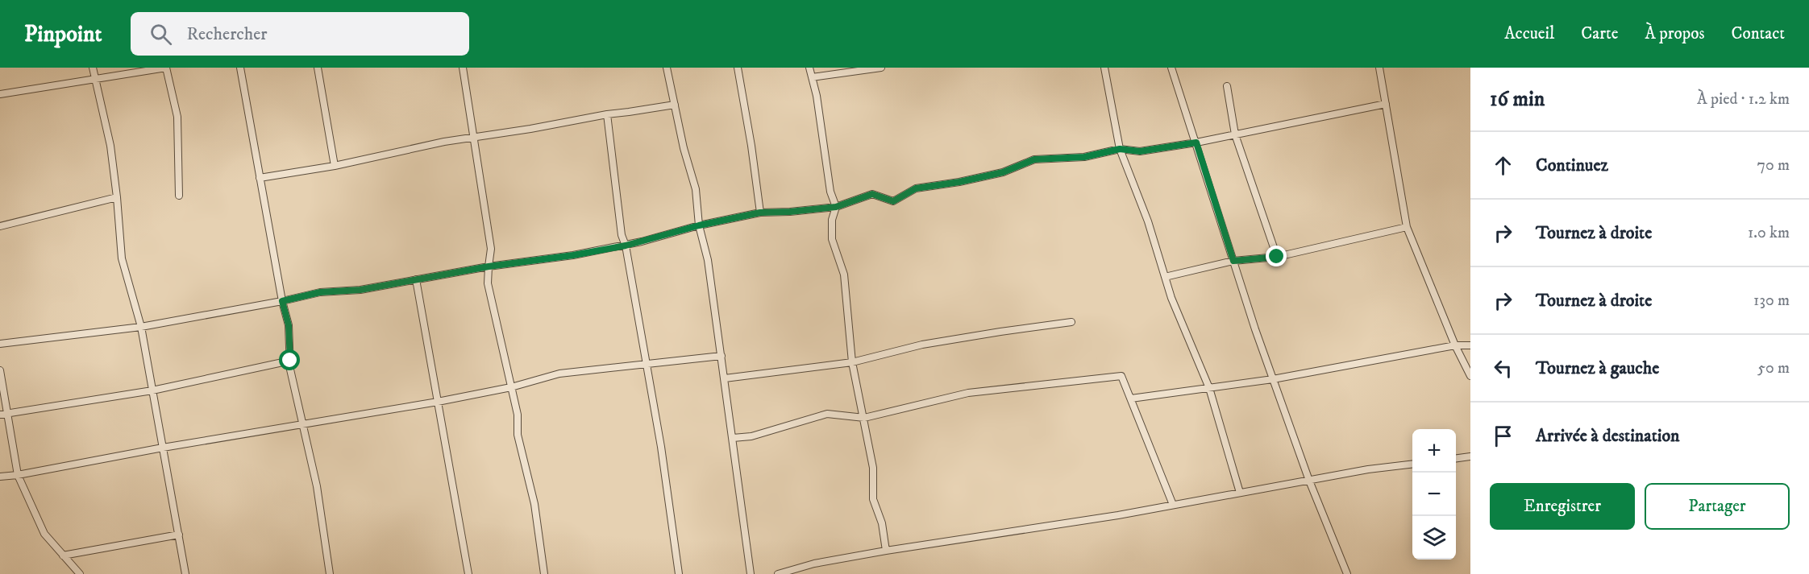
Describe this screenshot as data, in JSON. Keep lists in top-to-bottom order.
{
  "page": {
    "header": "Pinpoint",
    "search": "Rechercher",
    "nav": [
      "Accueil",
      "Carte",
      "À propos",
      "Contact"
    ],
    "heading": ["16 min", "À pied · 1.2 km"],
    "list": [
      ["Continuez", "70 m"],
      ["Tournez à droite", "1.0 km"],
      ["Tournez à droite", "130 m"],
      ["Tournez à gauche", "50 m"],
      "Arrivée à destination"
    ],
    "map_buttons": ["+", "−"],
    "buttons": ["Enregistrer", "Partager"]
  }
}
